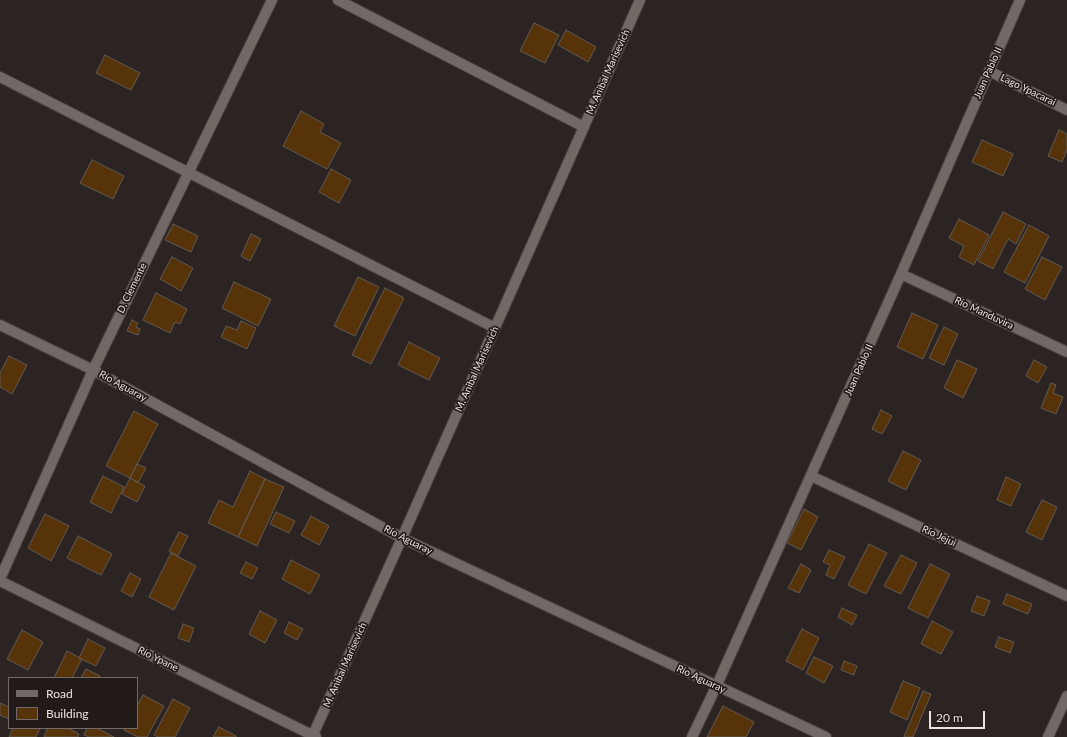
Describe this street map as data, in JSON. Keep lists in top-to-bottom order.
{
  "streets": {
    "street": [
      "M. Anibal Marisevich",
      "Juan Pablo II",
      "Lago Ypacarai",
      "D. Clemente",
      "Río Manduvira",
      "Río Aguaray",
      "Río Jejui",
      "Río Ypane"
    ]
  },
  "crossings": [
    ["M. Anibal Marisevich", "Río Aguaray"],
    ["M. Anibal Marisevich", "Río Ypane"],
    ["Juan Pablo II", "Lago Ypacarai"],
    ["Juan Pablo II", "Río Manduvira"],
    ["Juan Pablo II", "Río Aguaray"],
    ["Juan Pablo II", "Río Jejui"],
    ["D. Clemente", "Río Aguaray"],
    ["D. Clemente", "Río Ypane"]
  ],
  "legend": ["Road", "Building"],
  "scale_bar": "20 m"
}
